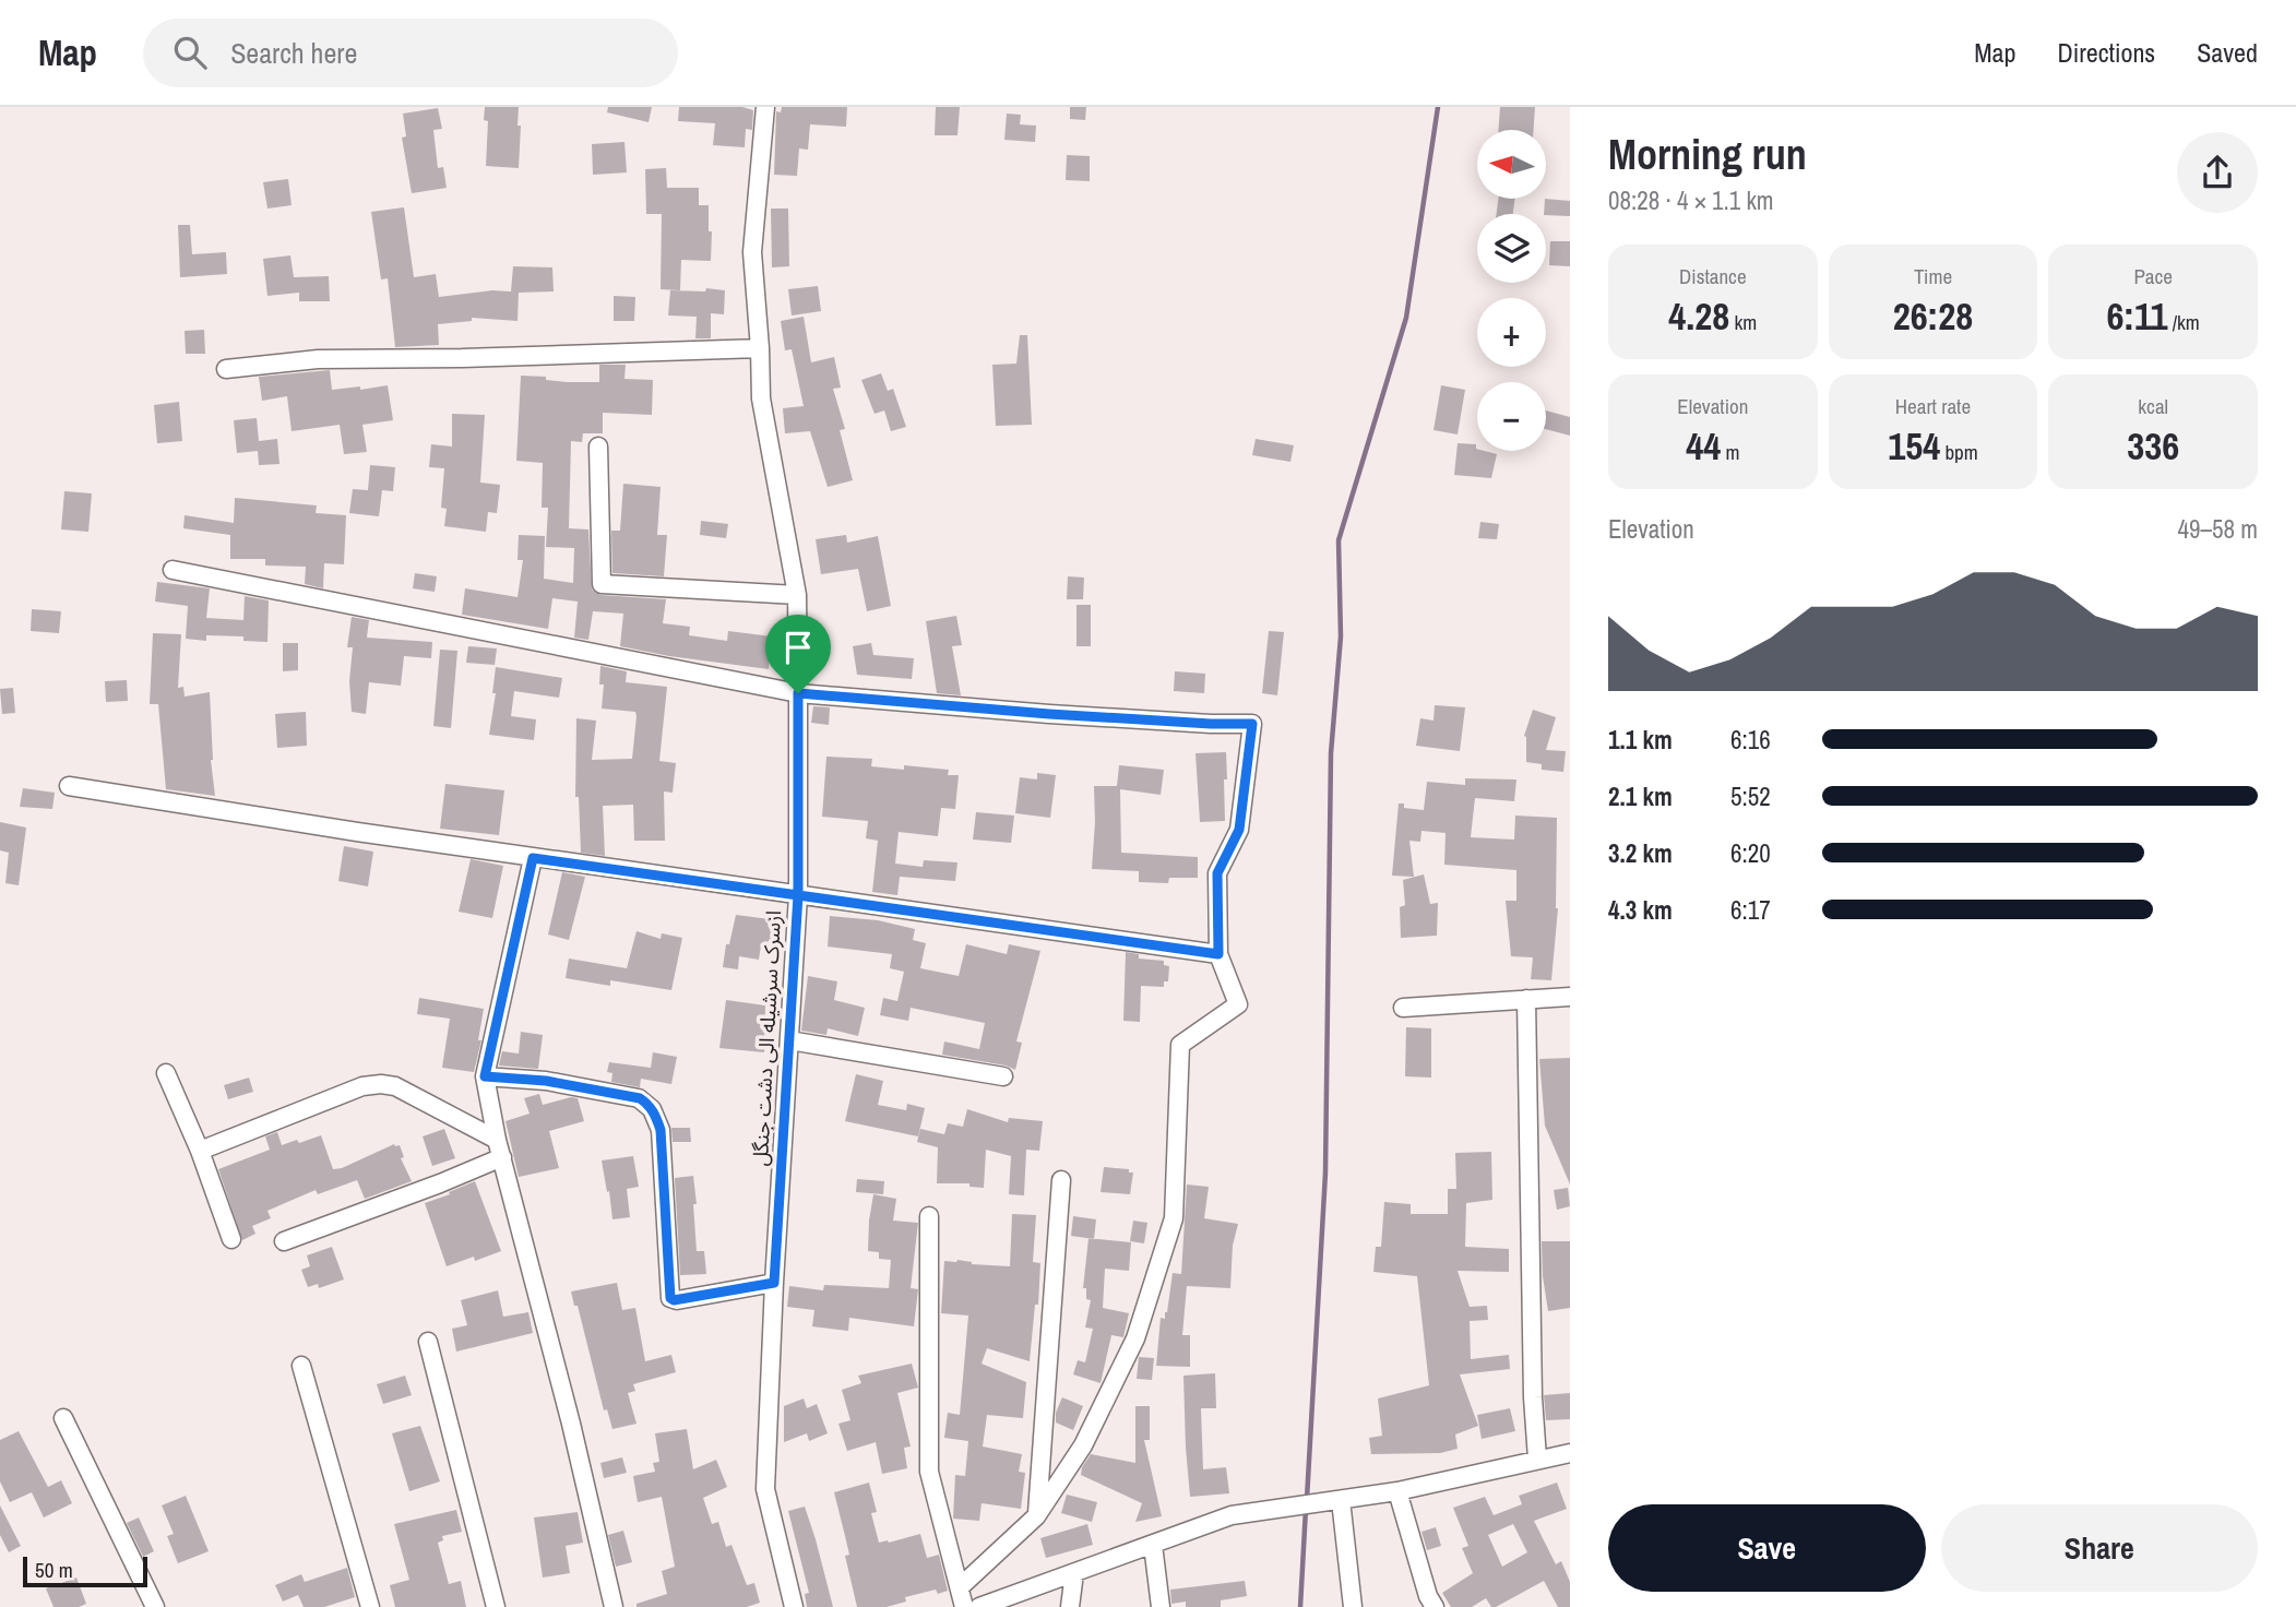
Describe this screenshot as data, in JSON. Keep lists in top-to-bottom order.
{
  "streets": {
    "street": ["ازسرک سرشیله الی دشت جنگل"]
  },
  "scale_bar": "50 m",
  "north": "left",
  "page": {
    "header": "Map",
    "search": "Search here",
    "nav": ["Map", "Directions", "Saved"],
    "heading": ["Morning run", "08:28 · 4 × 1.1 km"],
    "map_buttons": ["+", "−"],
    "stats": [
      ["Distance", "4.28 km"],
      ["Time", "26:28"],
      ["Pace", "6:11 /km"],
      ["Elevation", "44 m"],
      ["Heart rate", "154 bpm"],
      ["kcal", "336"]
    ],
    "chart": ["Elevation", "49–58 m"],
    "list": [
      {
        "name": "1.1 km",
        "note": "6:16"
      },
      {
        "name": "2.1 km",
        "note": "5:52"
      },
      {
        "name": "3.2 km",
        "note": "6:20"
      },
      {
        "name": "4.3 km",
        "note": "6:17"
      }
    ],
    "buttons": ["Save", "Share"],
    "scale": "50 m"
  }
}
